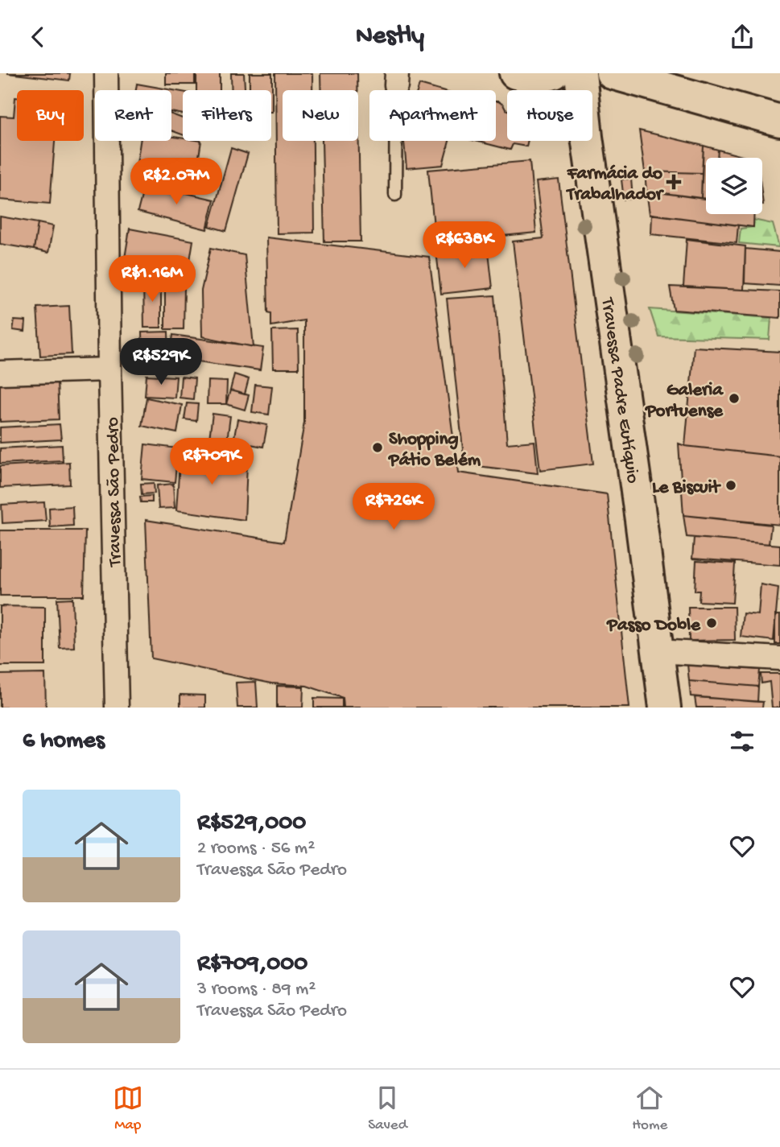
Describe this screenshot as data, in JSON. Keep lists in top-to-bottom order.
{
  "streets": {
    "main road": ["Travessa Padre Eutíquio"],
    "street": ["Travessa São Pedro"]
  },
  "places": {
    "health": ["Farmácia do Trabalhador"],
    "other": [
      "Galeria Portuense",
      "Shopping Pátio Belém",
      "Le Biscuit",
      "Passo Doble"
    ]
  },
  "page": {
    "header": "Nestly",
    "chip": [
      "Buy",
      "Rent",
      "Filters",
      "New",
      "Apartment",
      "House"
    ],
    "price": [
      "R$2.07M",
      "R$638K",
      "R$1.16M",
      "R$529K",
      "R$709K",
      "R$726K"
    ],
    "heading": "6 homes",
    "list": [
      {
        "name": "R$529,000",
        "note": "2 rooms · 56 m² · Travessa São Pedro"
      },
      {
        "name": "R$709,000",
        "note": "3 rooms · 89 m² · Travessa São Pedro"
      }
    ],
    "tabs": ["Map", "Saved", "Home"]
  }
}
